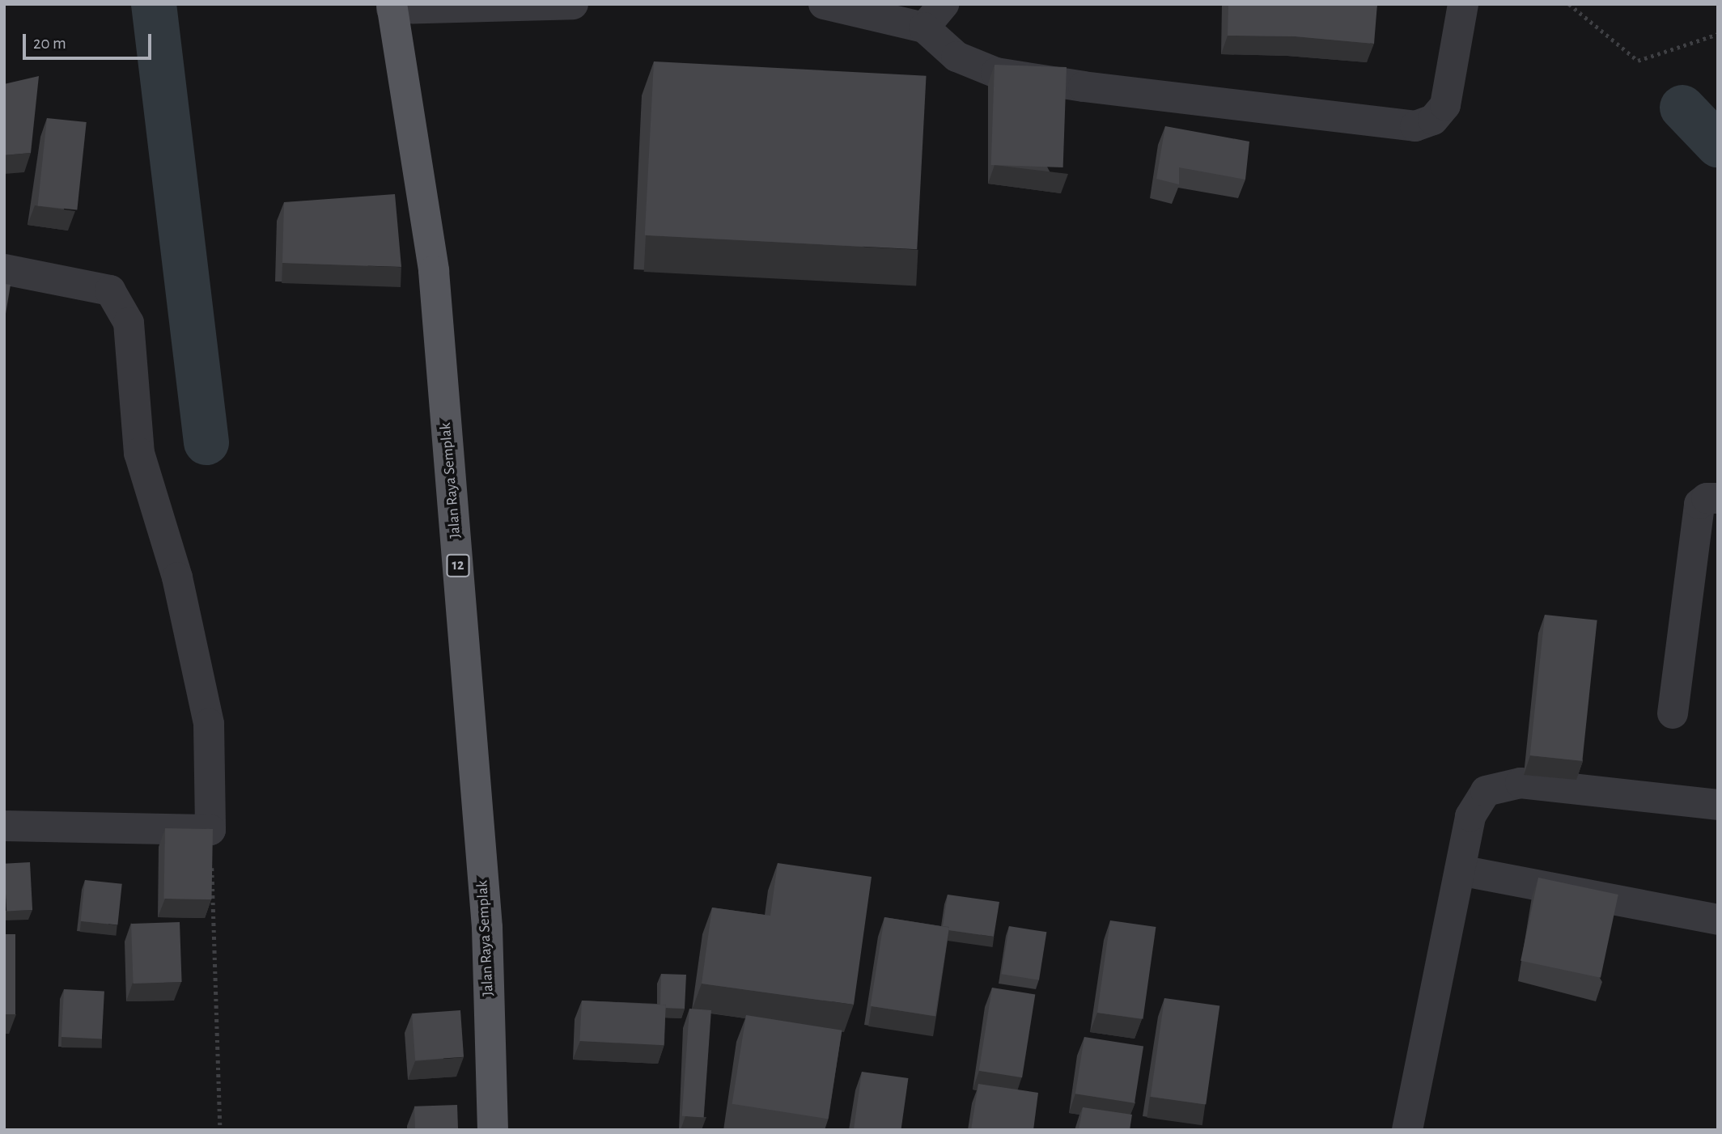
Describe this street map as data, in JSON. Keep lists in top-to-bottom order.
{
  "streets": {
    "main road": ["Jalan Raya Semplak", "12"]
  },
  "scale_bar": "20 m"
}
